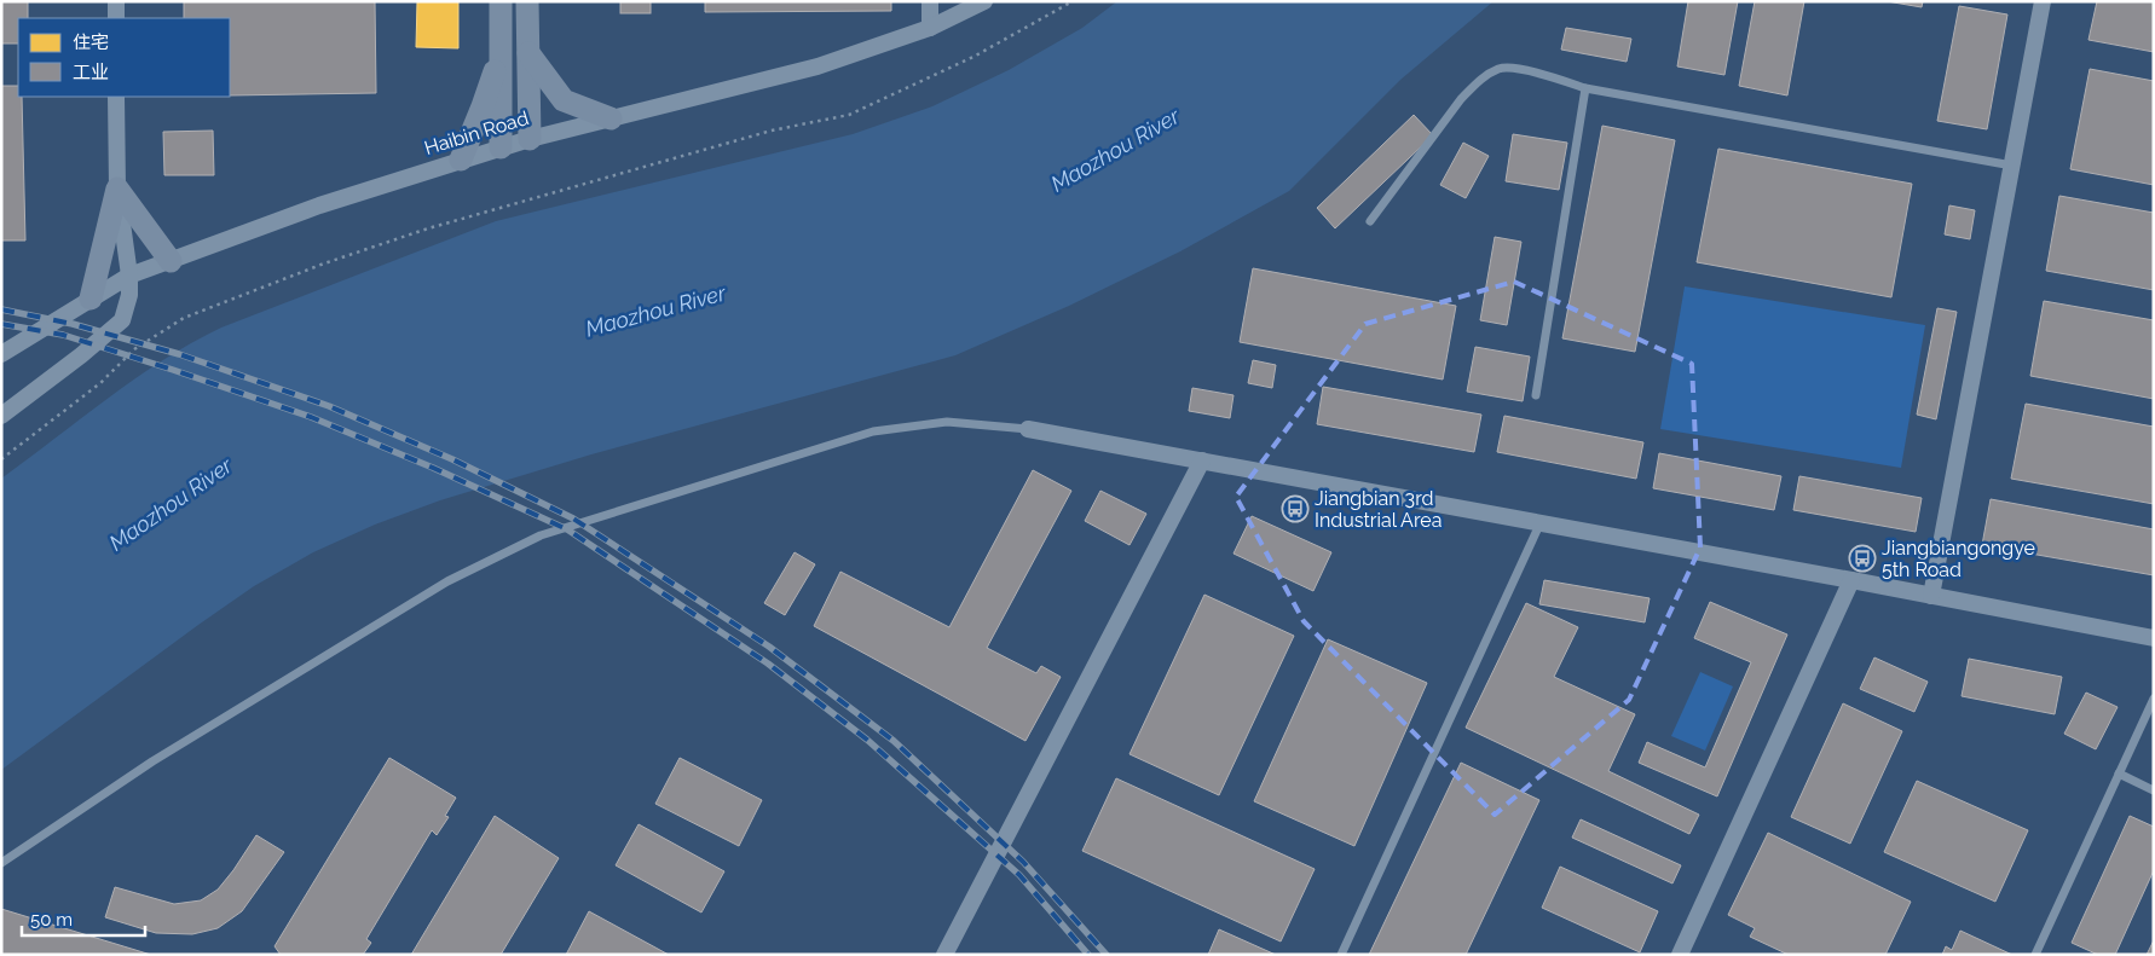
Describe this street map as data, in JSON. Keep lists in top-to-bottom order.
{
  "streets": {
    "street": ["Haibin Road"]
  },
  "water": ["Maozhou River"],
  "places": {
    "bus stop": ["Jiangbian 3rd Industrial Area", "Jiangbiangongye 5th Road"]
  },
  "legend": ["住宅", "工业"],
  "scale_bar": "50 m"
}
